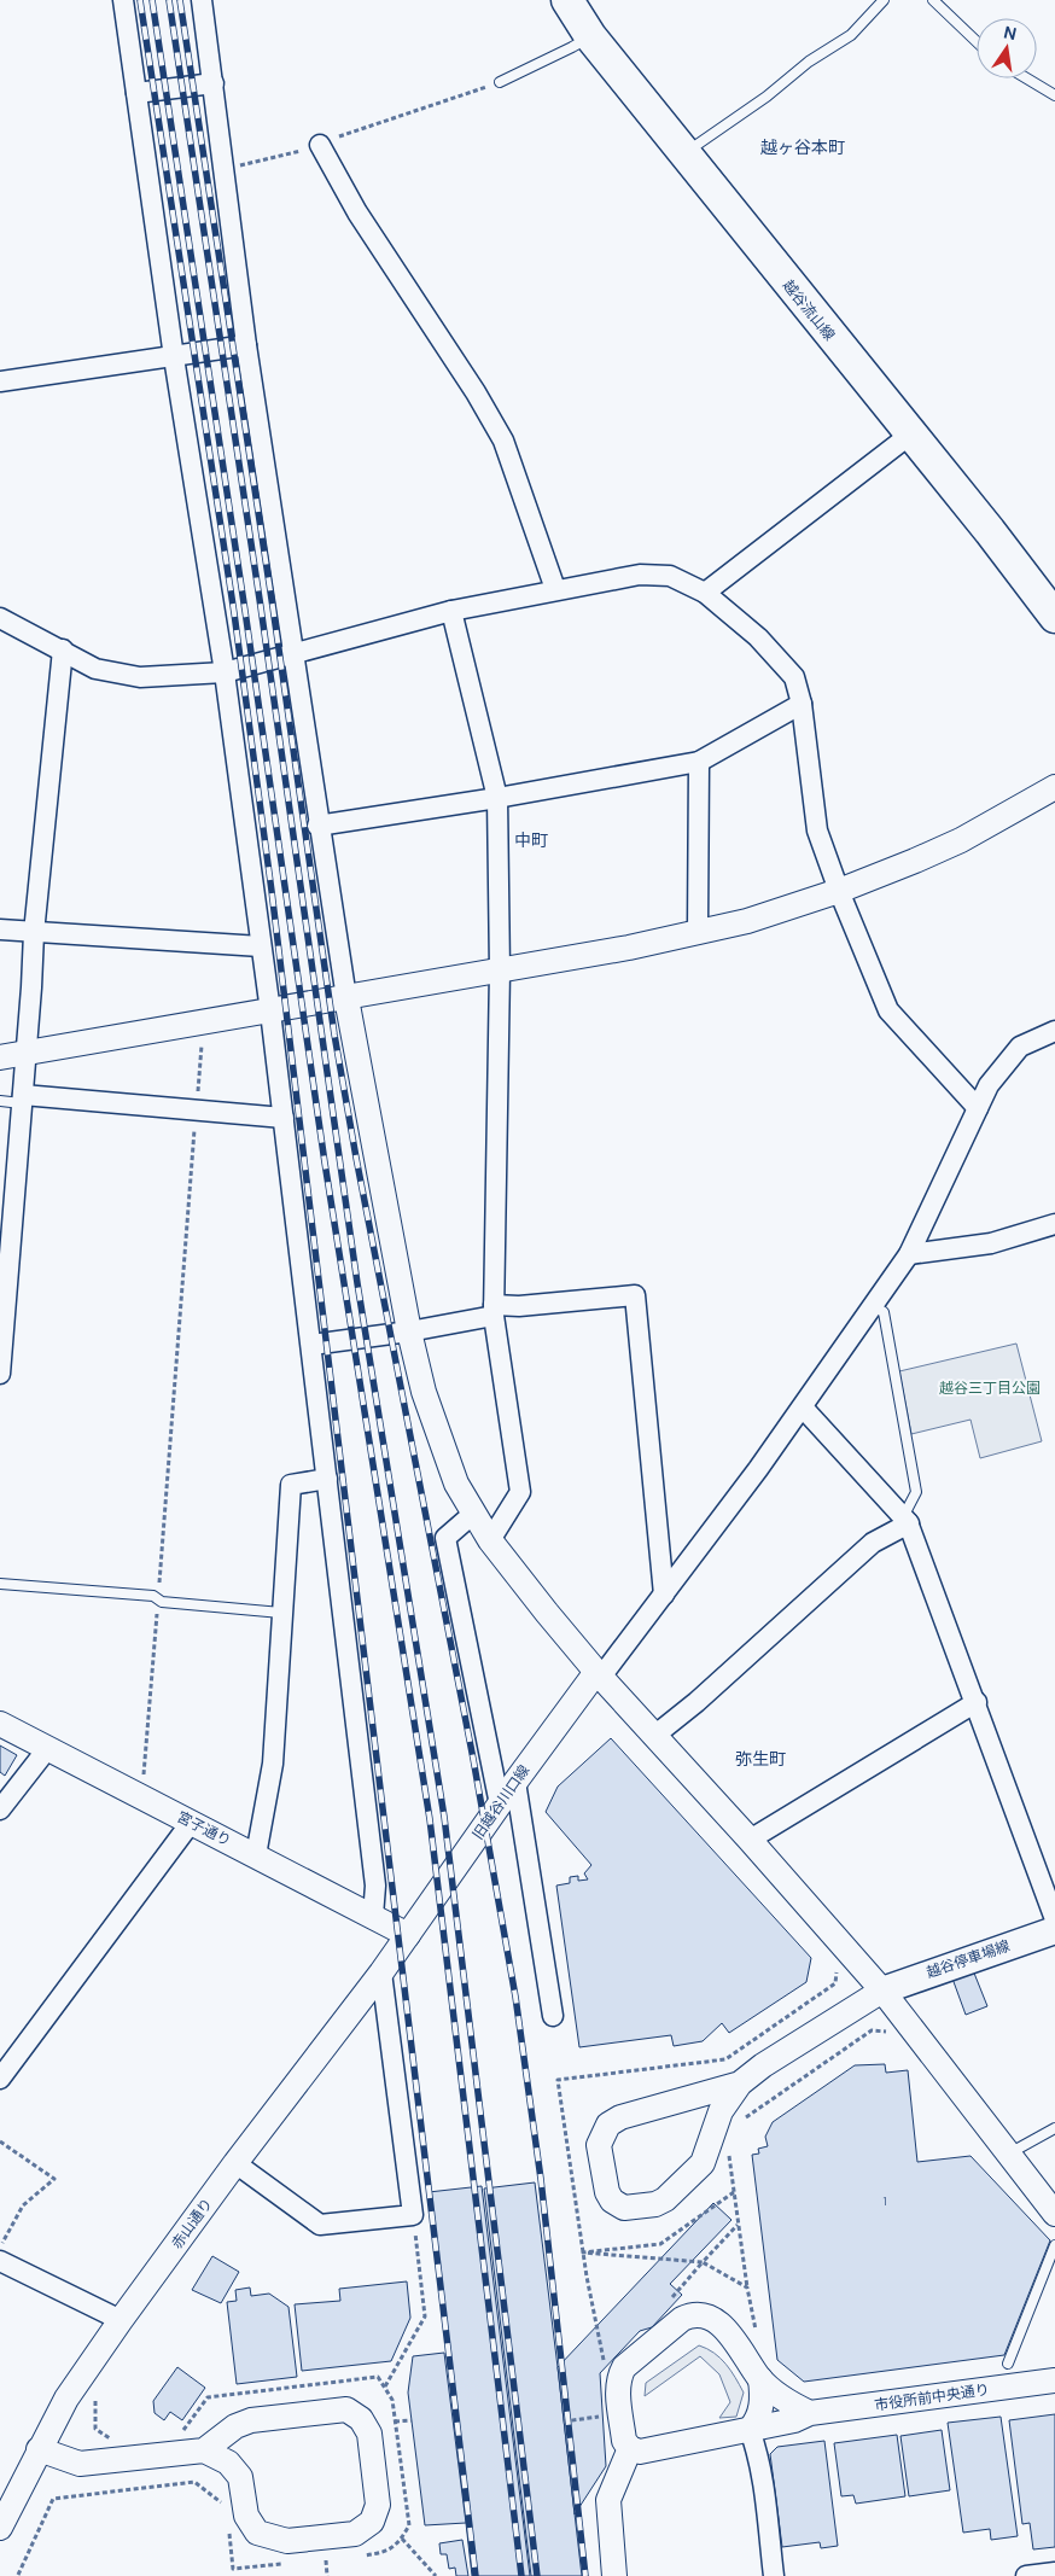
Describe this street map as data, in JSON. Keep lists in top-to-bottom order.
{
  "streets": {
    "main road": ["越谷流山線", "越谷停車場線"],
    "street": [
      "旧越谷川口線",
      "宮子通り",
      "赤山通り",
      "市役所前中央通り"
    ]
  },
  "crossings": [
    ["旧越谷川口線", "宮子通り"],
    ["旧越谷川口線", "赤山通り"],
    ["宮子通り", "赤山通り"]
  ],
  "districts": ["越ヶ谷本町", "中町", "弥生町"],
  "parks": ["越谷三丁目公園"],
  "house_numbers": ["1"],
  "north": "top"
}
